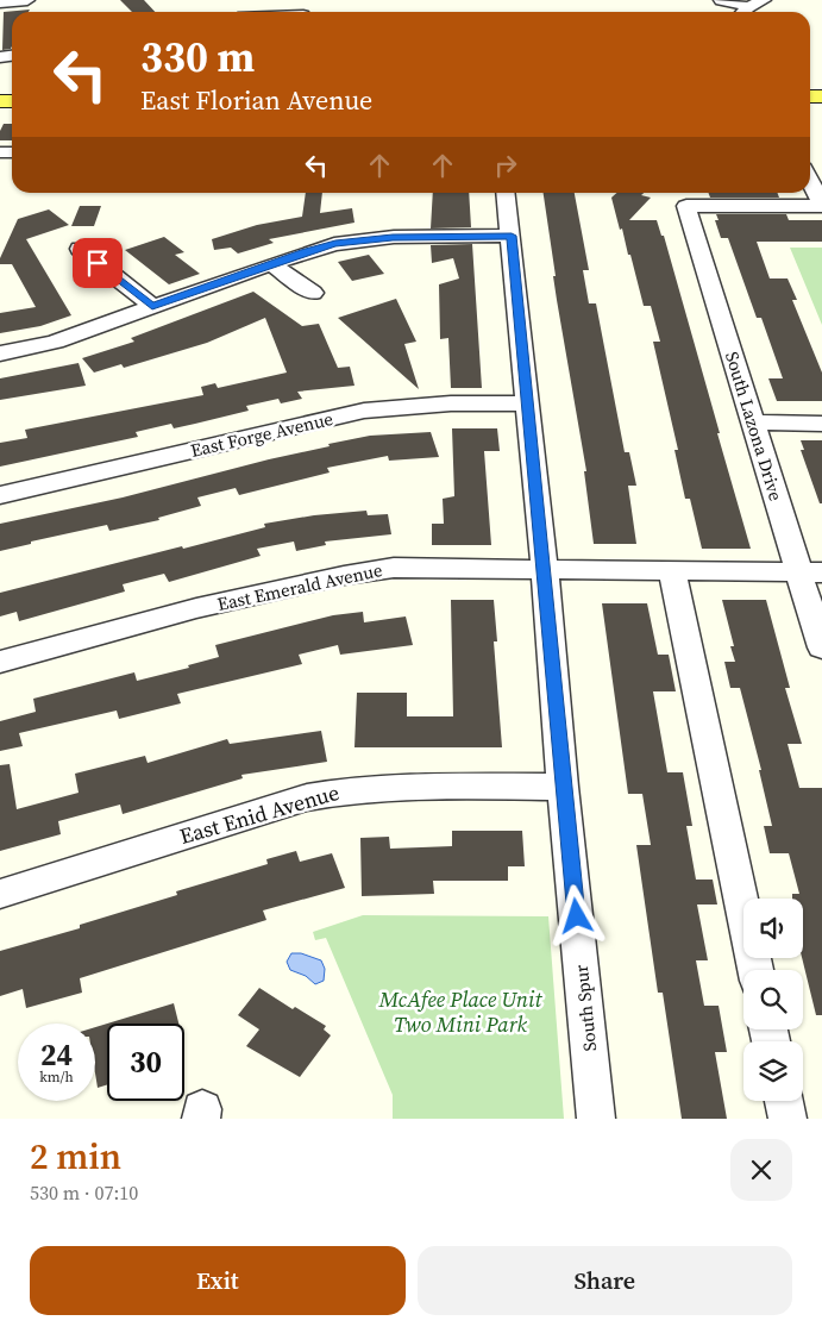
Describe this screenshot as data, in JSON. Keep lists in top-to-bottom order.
{
  "streets": {
    "street": [
      "South Lazona Drive",
      "East Forge Avenue",
      "East Emerald Avenue",
      "East Enid Avenue",
      "South Spur"
    ]
  },
  "crossings": [
    ["South Lazona Drive", "East Emerald Avenue"],
    ["East Forge Avenue", "South Spur"],
    ["East Emerald Avenue", "South Spur"],
    ["East Enid Avenue", "South Spur"]
  ],
  "parks": ["McAfee Place Unit Two Mini Park"],
  "page": {
    "turn": ["330 m", "East Florian Avenue"],
    "speed": "24 km/h",
    "limit": "30",
    "heading": ["2 min", "530 m · 07:10"],
    "buttons": ["Exit", "Share"]
  }
}
